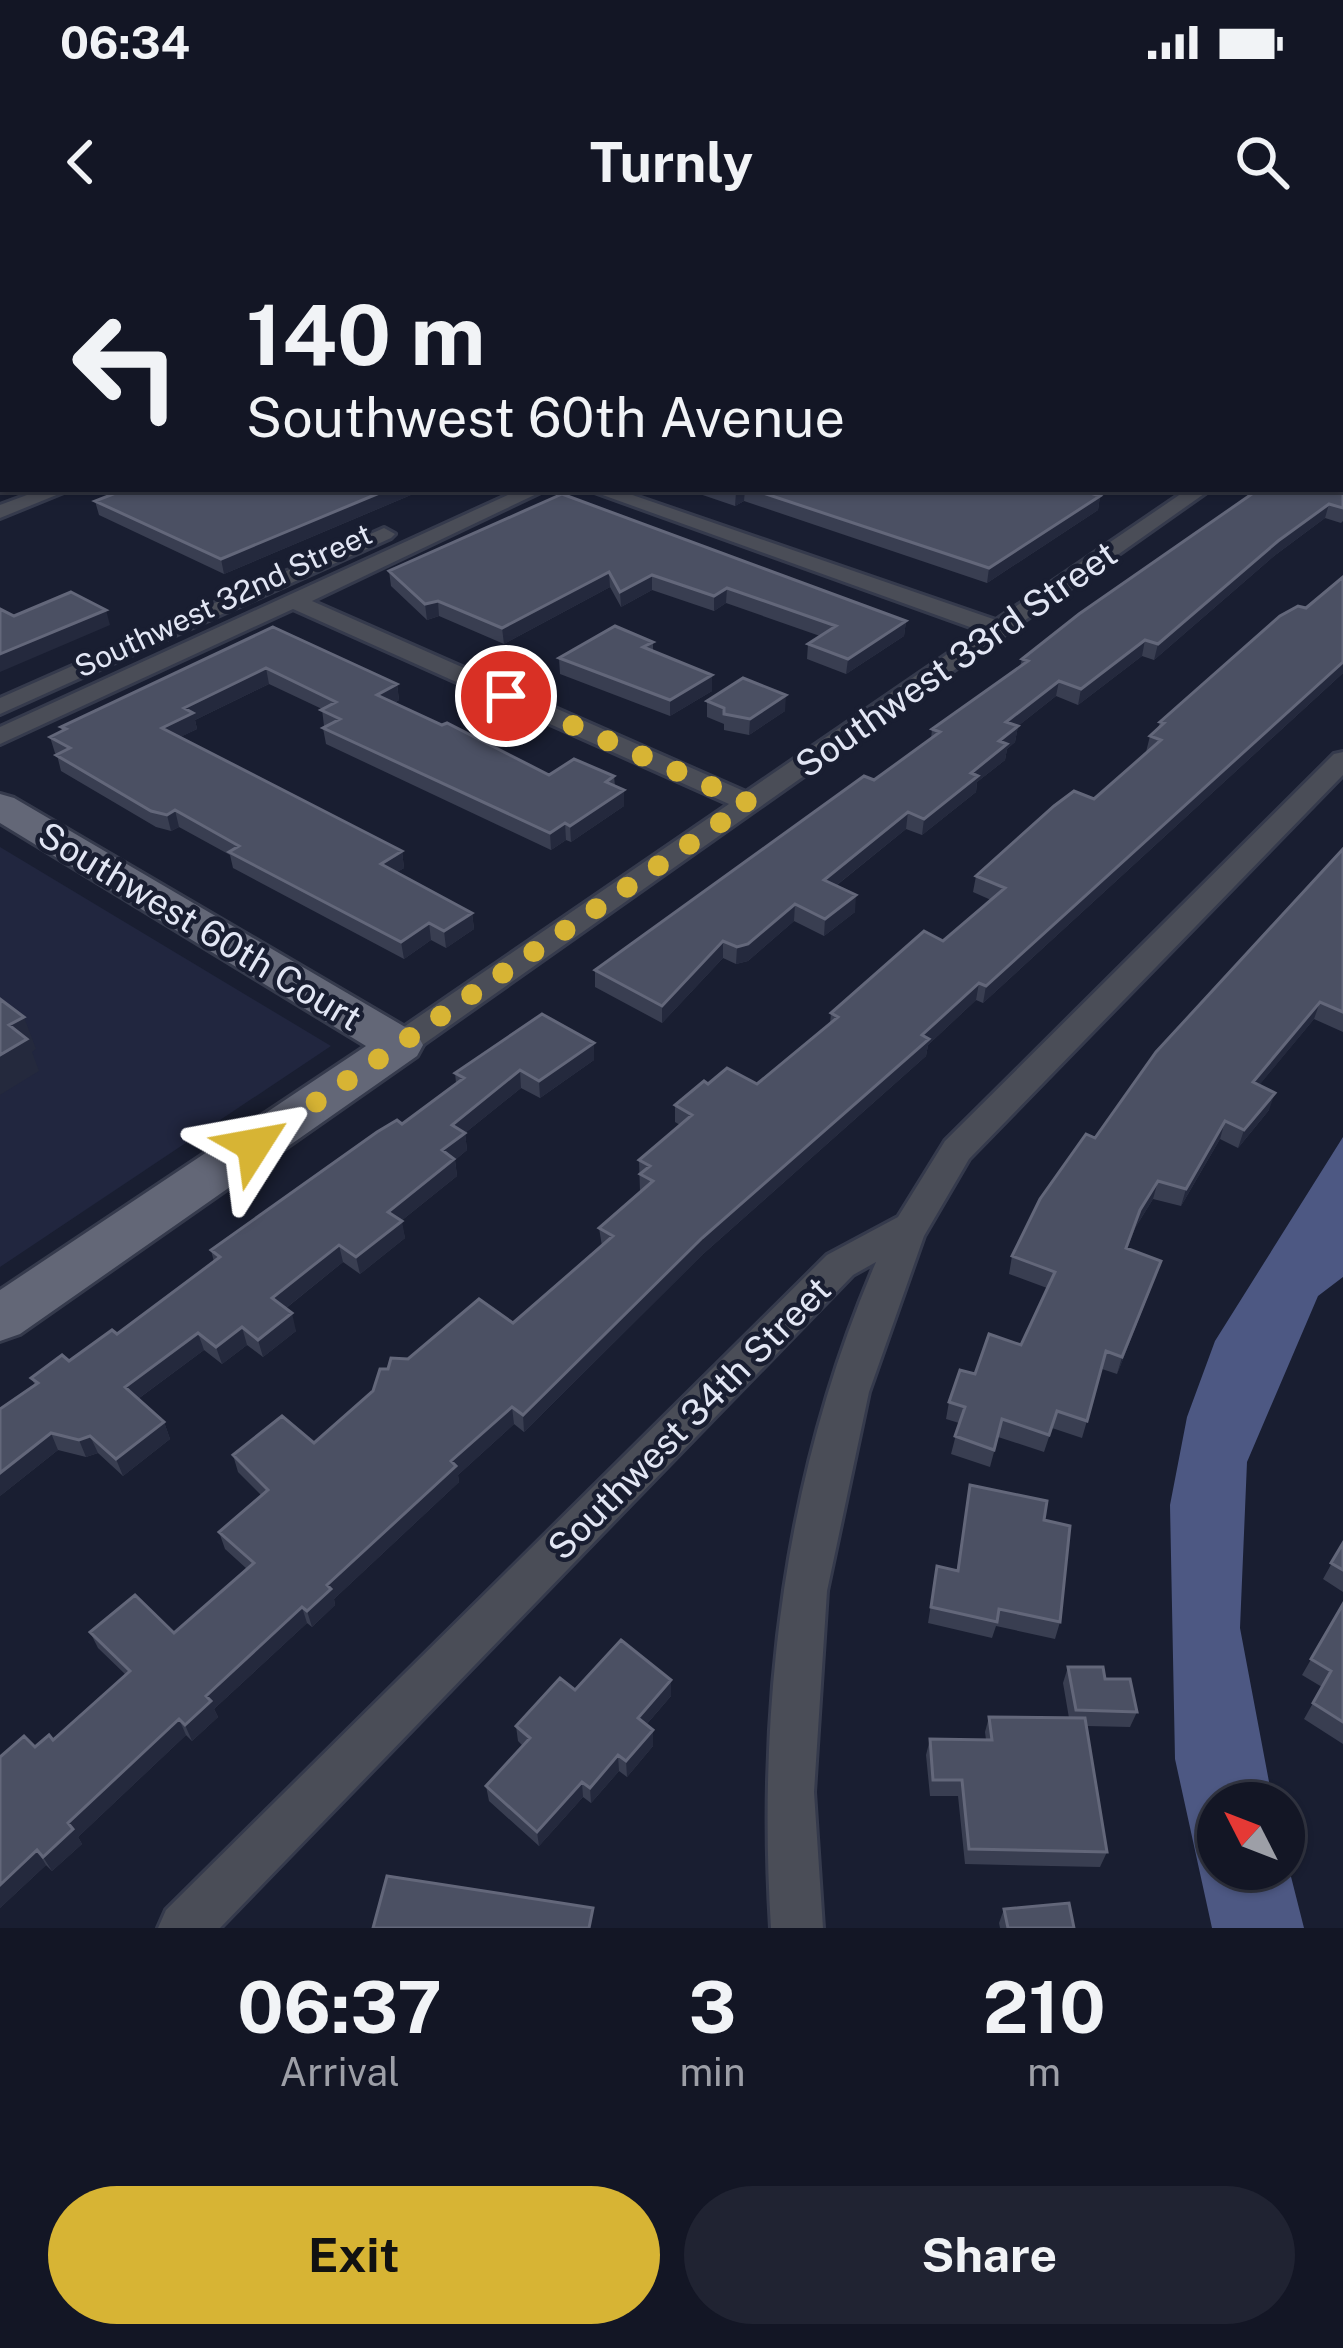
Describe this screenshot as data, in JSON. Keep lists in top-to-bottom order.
{
  "streets": {
    "street": [
      "Southwest 32nd Street",
      "Southwest 33rd Street",
      "Southwest 60th Court",
      "Southwest 34th Street"
    ]
  },
  "crossings": [
    ["Southwest 33rd Street", "Southwest 60th Court"]
  ],
  "north": "top left",
  "page": {
    "status": "06:34",
    "header": "Turnly",
    "turn": ["140 m", "Southwest 60th Avenue"],
    "eta": [
      "06:37",
      "Arrival",
      "3",
      "min",
      "210",
      "m"
    ],
    "buttons": ["Exit", "Share"]
  }
}
